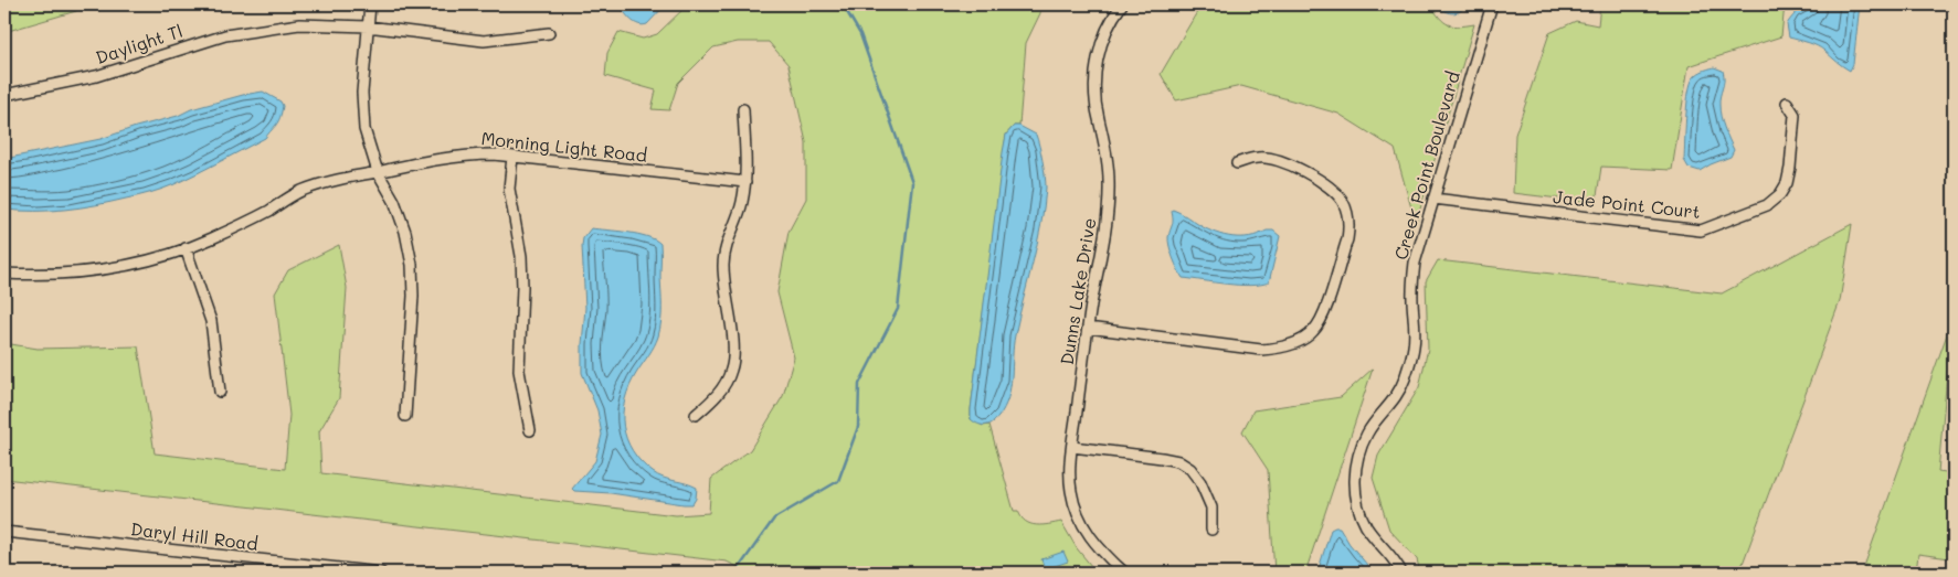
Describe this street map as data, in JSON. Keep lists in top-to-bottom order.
{
  "streets": {
    "street": [
      "Daylight Tl",
      "Morning Light Road",
      "Creek Point Boulevard",
      "Jade Point Court",
      "Dunns Lake Drive",
      "Daryl Hill Road"
    ]
  },
  "crossings": [
    ["Creek Point Boulevard", "Jade Point Court"]
  ]
}
